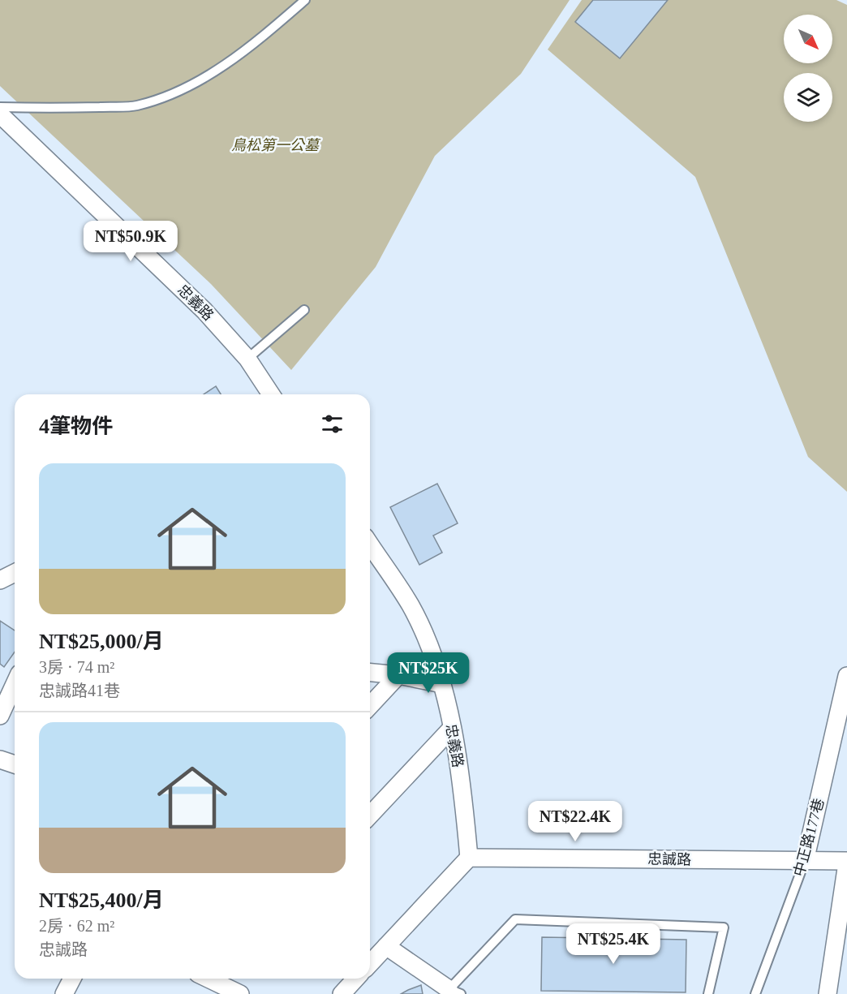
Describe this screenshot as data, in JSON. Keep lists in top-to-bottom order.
{
  "streets": {
    "street": ["忠義路", "中正路177巷", "忠誠路"]
  },
  "crossings": [
    ["忠義路", "忠誠路"],
    ["中正路177巷", "忠誠路"]
  ],
  "parks": ["鳥松第一公墓"],
  "north": "bottom right",
  "page": {
    "price": [
      "NT$50.9K",
      "NT$25K",
      "NT$22.4K",
      "NT$25.4K"
    ],
    "heading": "4筆物件",
    "list": [
      {
        "name": "NT$25,000/月",
        "note": "3房 · 74 m² · 忠誠路41巷"
      },
      {
        "name": "NT$25,400/月",
        "note": "2房 · 62 m² · 忠誠路"
      }
    ]
  }
}
